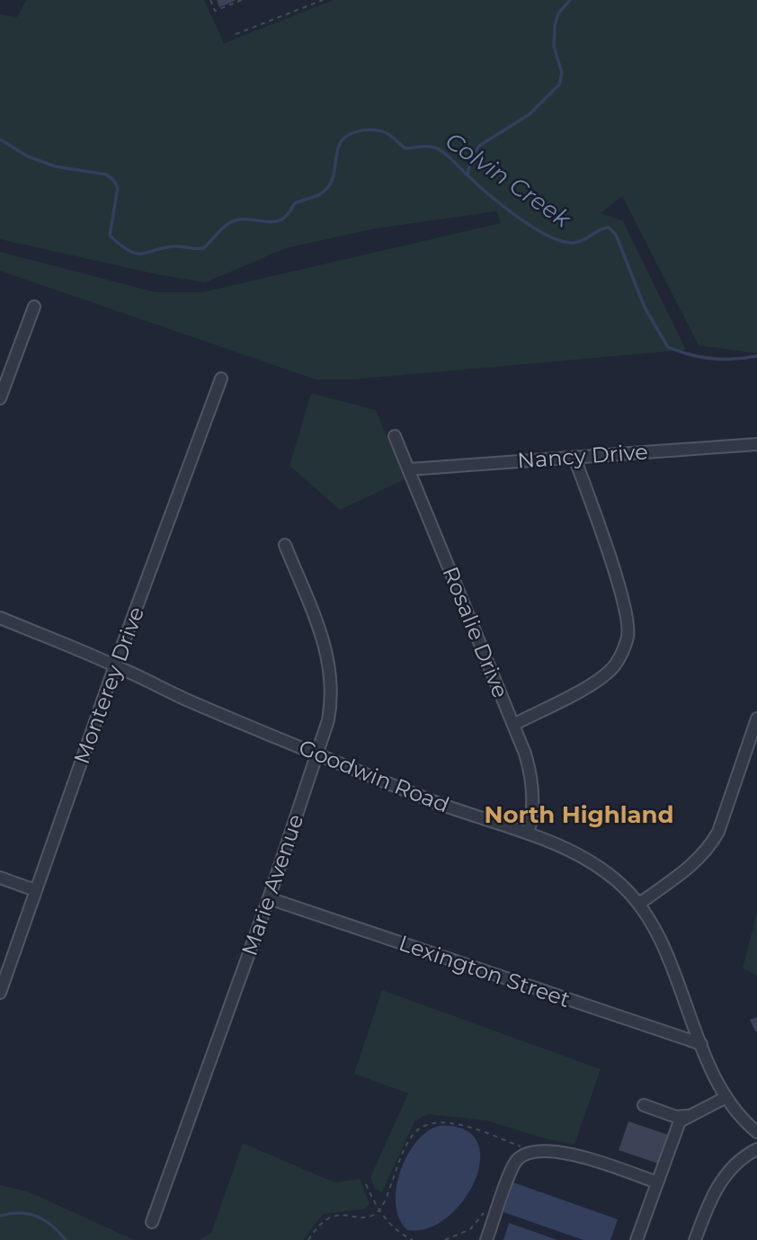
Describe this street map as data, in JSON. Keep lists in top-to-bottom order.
{
  "streets": {
    "street": [
      "Nancy Drive",
      "Rosalie Drive",
      "Monterey Drive",
      "Goodwin Road",
      "Marie Avenue",
      "Lexington Street"
    ]
  },
  "crossings": [
    ["Nancy Drive", "Rosalie Drive"],
    ["Rosalie Drive", "Goodwin Road"],
    ["Monterey Drive", "Goodwin Road"],
    ["Goodwin Road", "Marie Avenue"],
    ["Goodwin Road", "Lexington Street"],
    ["Marie Avenue", "Lexington Street"]
  ],
  "districts": ["North Highland"],
  "water": ["Colvin Creek"]
}
